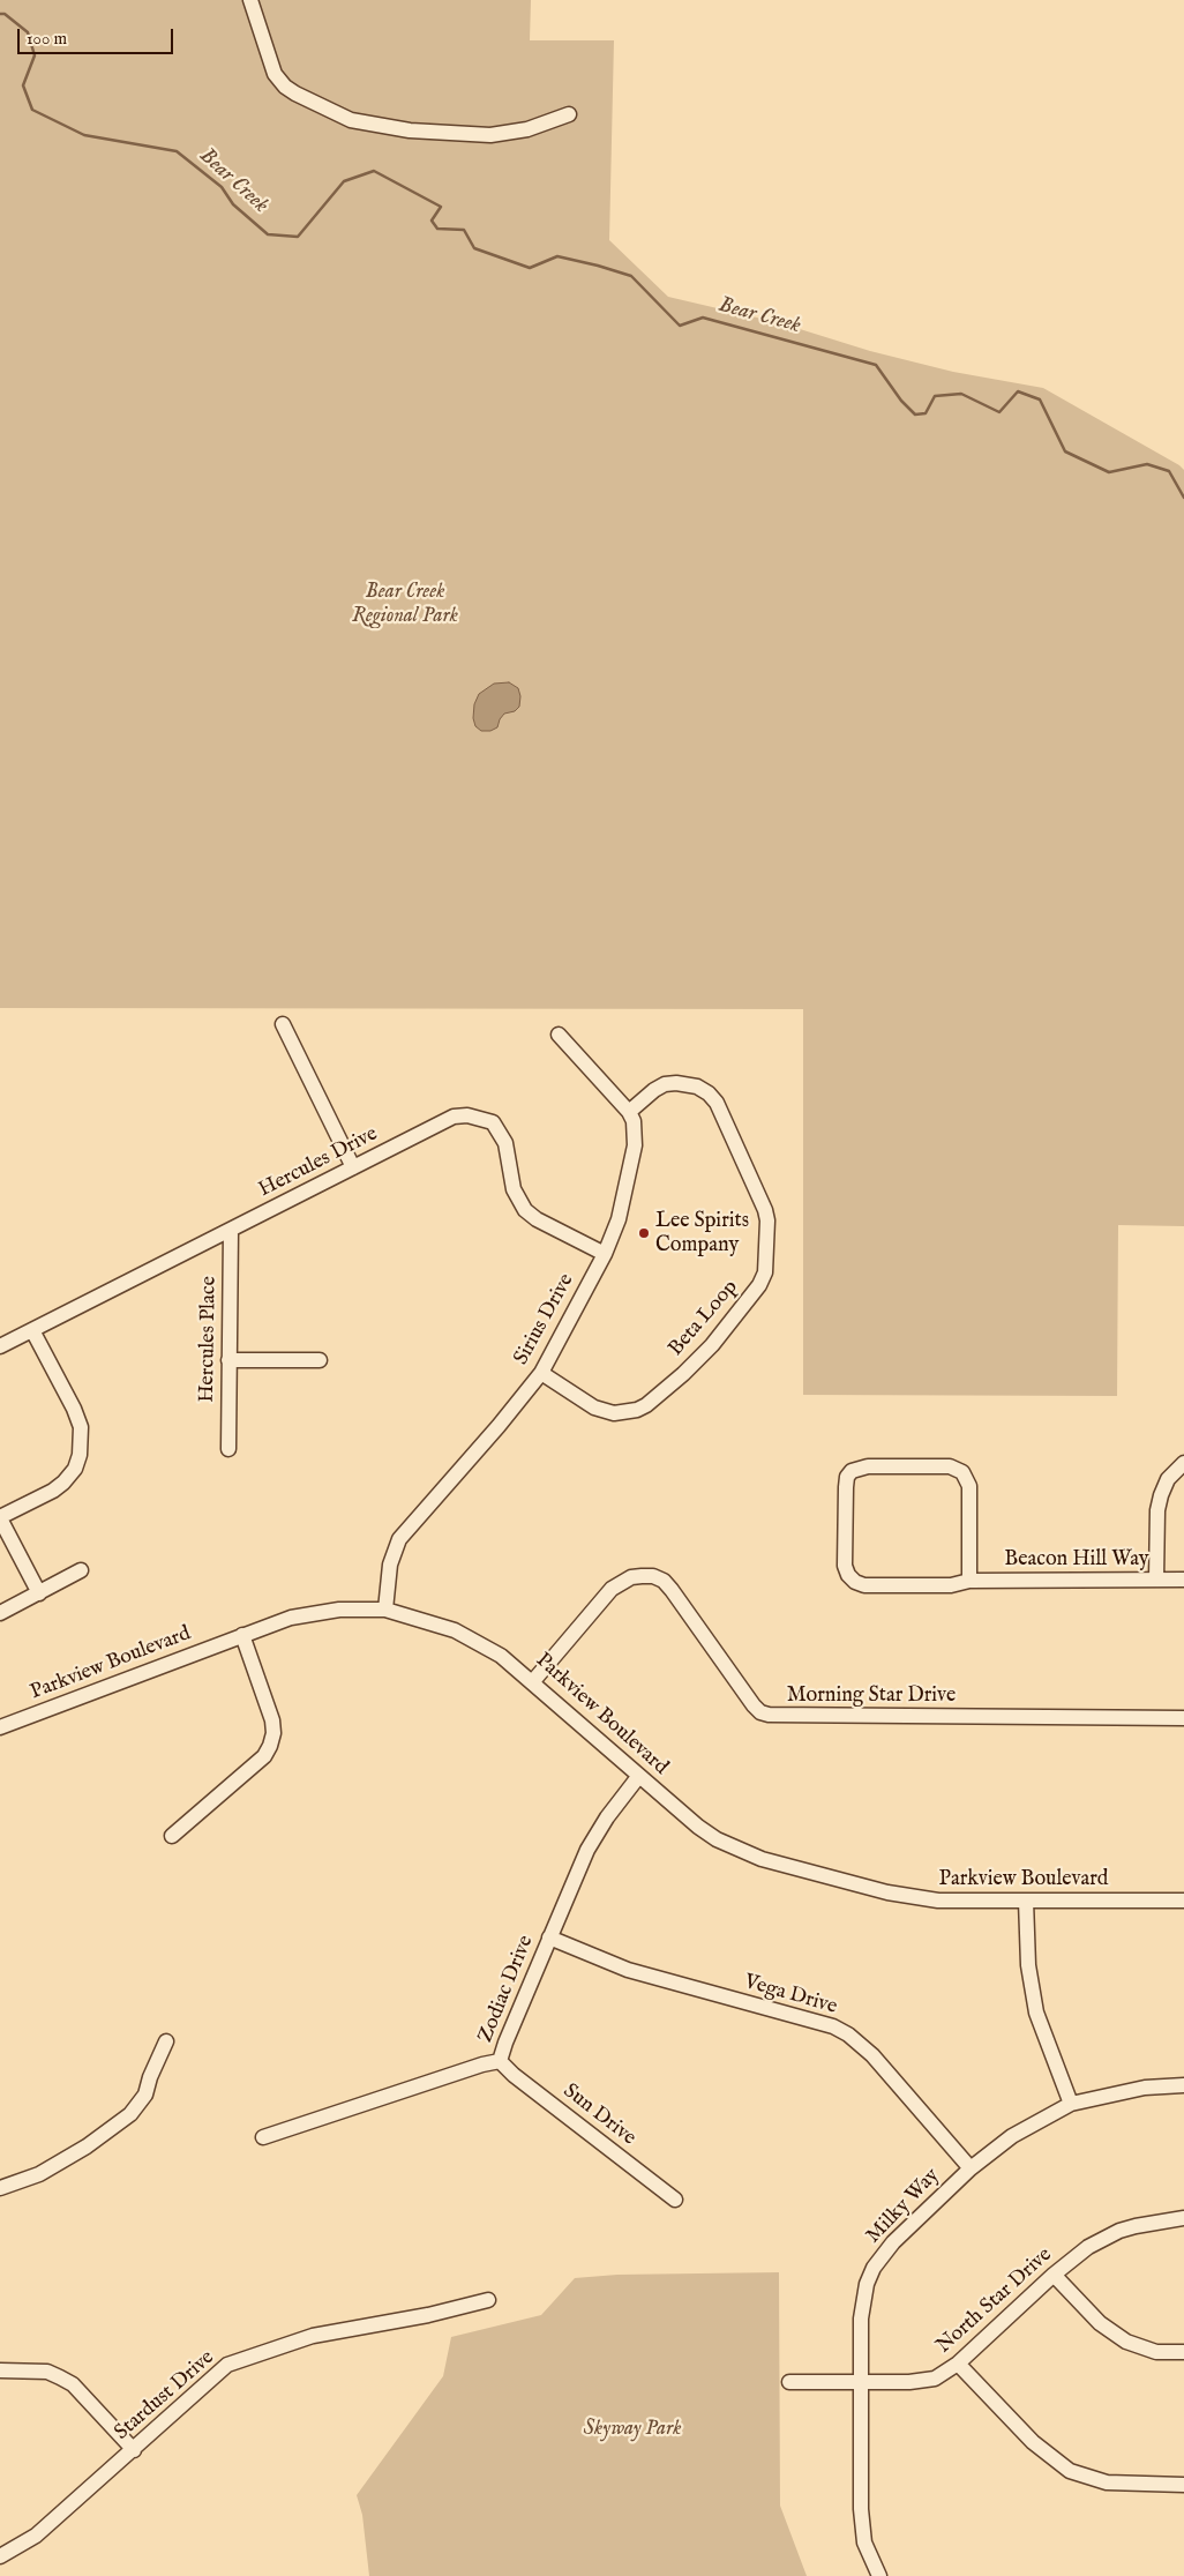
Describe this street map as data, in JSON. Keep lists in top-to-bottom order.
{
  "streets": {
    "street": [
      "Hercules Drive",
      "Beta Loop",
      "Sirius Drive",
      "Hercules Place",
      "Beacon Hill Way",
      "Parkview Boulevard",
      "Morning Star Drive",
      "Zodiac Drive",
      "Vega Drive",
      "Sun Drive",
      "Milky Way",
      "North Star Drive",
      "Stardust Drive"
    ]
  },
  "crossings": [
    ["Hercules Drive", "Sirius Drive"],
    ["Hercules Drive", "Hercules Place"],
    ["Beta Loop", "Sirius Drive"],
    ["Sirius Drive", "Parkview Boulevard"],
    ["Parkview Boulevard", "Morning Star Drive"],
    ["Parkview Boulevard", "Zodiac Drive"],
    ["Zodiac Drive", "Vega Drive"],
    ["Zodiac Drive", "Sun Drive"],
    ["Vega Drive", "Milky Way"],
    ["Milky Way", "North Star Drive"]
  ],
  "water": ["Bear Creek"],
  "parks": ["Bear Creek Regional Park", "Skyway Park"],
  "places": ["Lee Spirits Company"],
  "scale_bar": "100 m"
}
